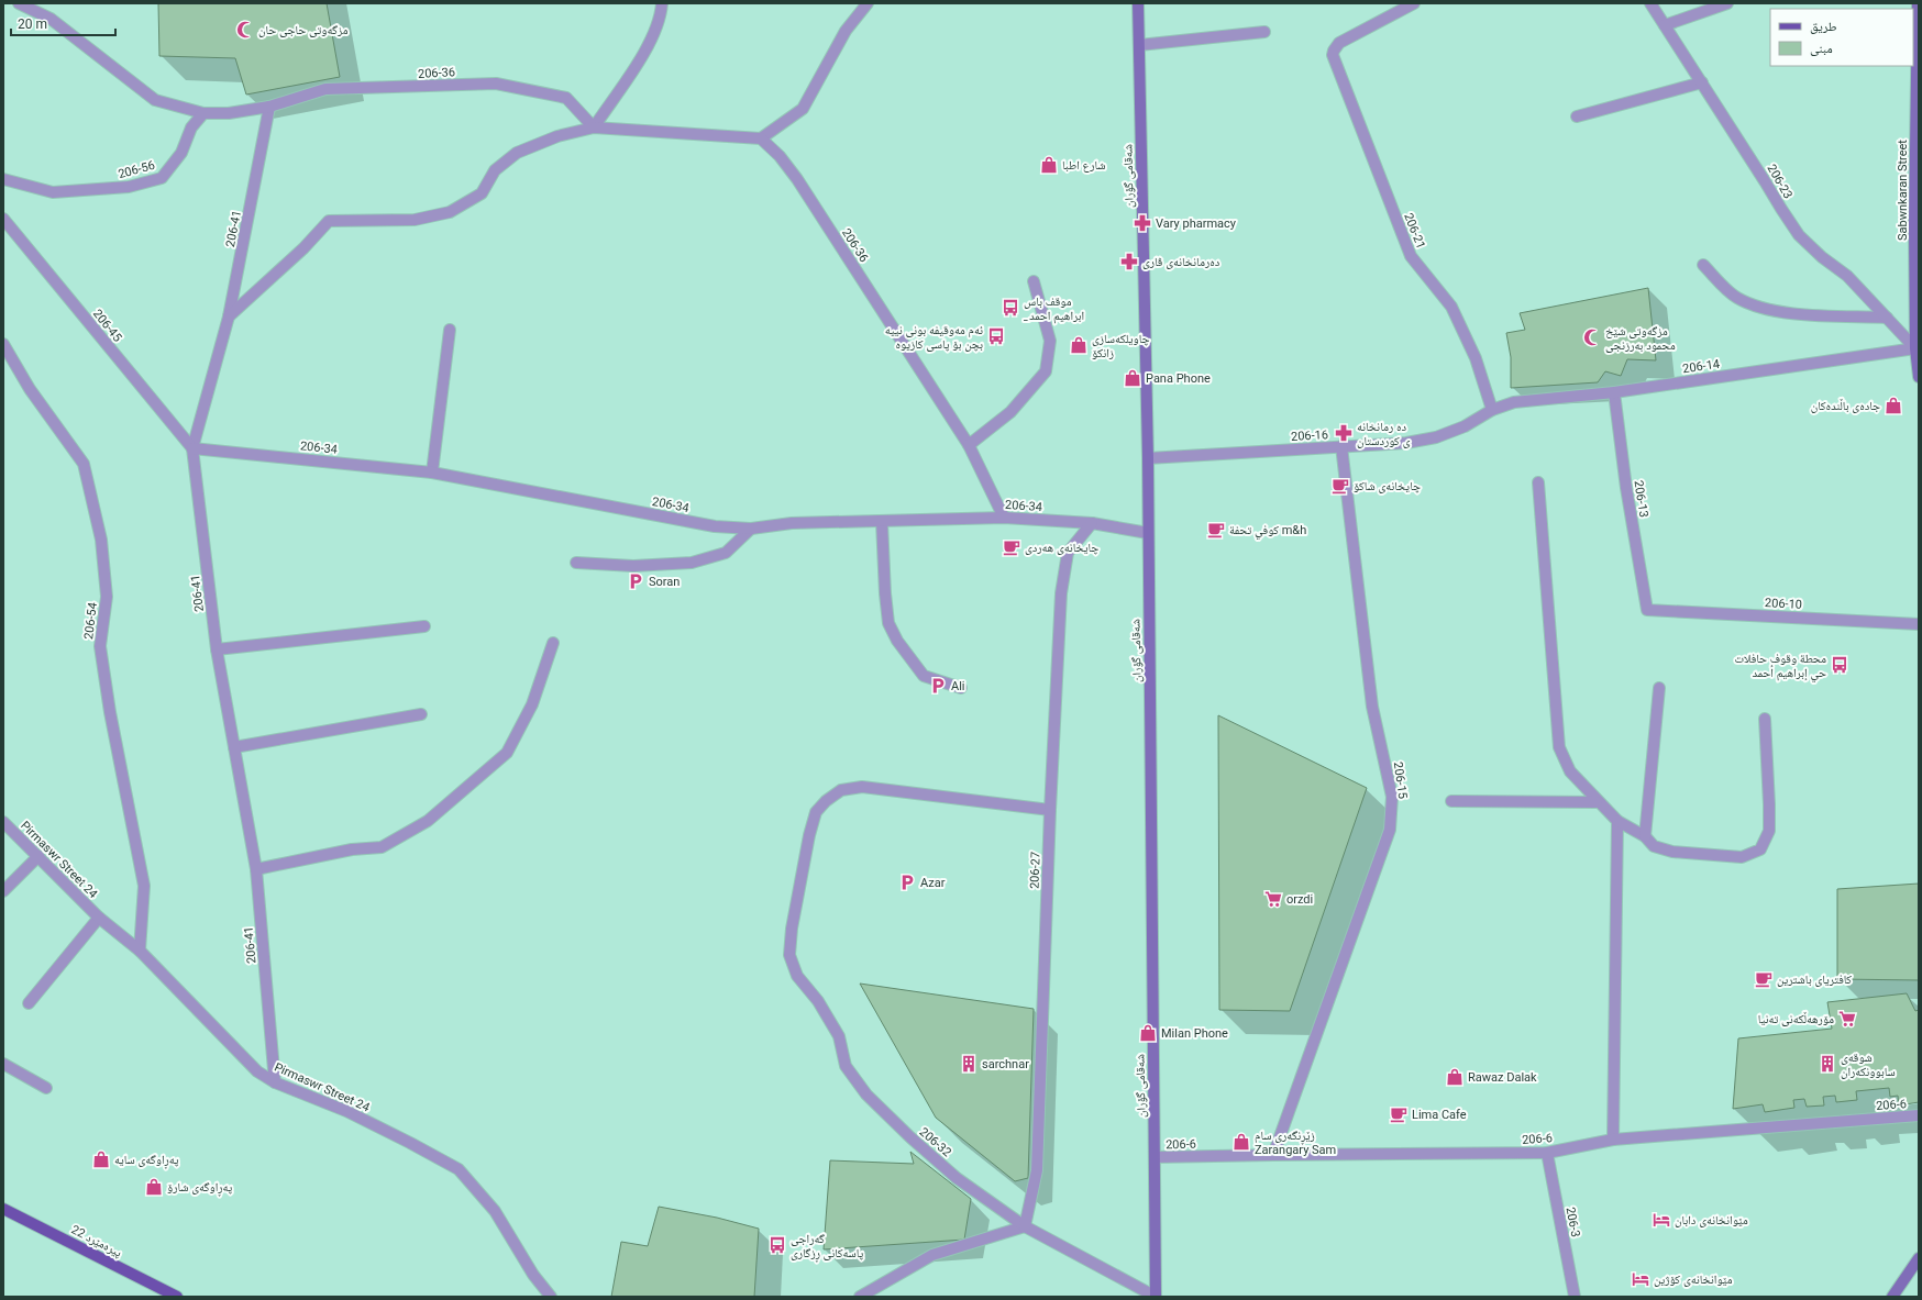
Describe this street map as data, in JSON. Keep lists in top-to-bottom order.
{
  "streets": {
    "main road": ["شەقامی گۆران", "Sabwnkaran Street", "22 پیرەمێرد"],
    "street": [
      "206-36",
      "206-56",
      "206-23",
      "206-41",
      "206-21",
      "206-45",
      "206-14",
      "206-16",
      "206-34",
      "206-13",
      "206-10",
      "206-54",
      "206-15",
      "Pirmaswr Street 24",
      "206-27",
      "206-6",
      "206-32",
      "206-3"
    ]
  },
  "crossings": [
    ["206-36", "206-41"],
    ["206-36", "206-34"],
    ["شەقامی گۆران", "206-16"],
    ["شەقامی گۆران", "206-34"],
    ["شەقامی گۆران", "206-6"],
    ["شەقامی گۆران", "206-32"],
    ["206-23", "Sabwnkaran Street"],
    ["206-23", "206-14"],
    ["Sabwnkaran Street", "206-14"],
    ["206-41", "206-45"],
    ["206-41", "206-34"],
    ["206-41", "Pirmaswr Street 24"],
    ["206-21", "206-14"],
    ["206-21", "206-16"],
    ["206-45", "206-34"],
    ["206-14", "206-16"],
    ["206-14", "206-13"],
    ["206-16", "206-15"],
    ["206-34", "206-27"],
    ["206-13", "206-10"],
    ["206-54", "Pirmaswr Street 24"],
    ["206-15", "206-6"],
    ["206-27", "206-32"],
    ["206-6", "206-3"]
  ],
  "places": {
    "mosque": ["مزگەوتی حاجی حان", "مزگەوتی شێخ محمود بەرزنجی"],
    "shop": [
      "شارع اطبا",
      "چاویلكە‌سازی زانكۆ",
      "Pana Phone",
      "جادەی باڵندەکان",
      "Milan Phone",
      "Rawaz Dalak",
      "زێڕنگەری سام Zarangary Sam",
      "پەڕاوگەی سایە",
      "پەڕاوگەی شارۆ"
    ],
    "pharmacy": ["Vary pharmacy", "دەرمانخانەی ڤاری", "ده رمانخانه ی کوردستان"],
    "bus stop": [
      "موقف باس _ابراهیم احمد",
      "ئەم مەوقیفە بونی نییە بچن بۆ پاسی کازیوە",
      "محطة وقوف حافلات حي إبراهيم أحمد",
      "گەراجی پاسەکانی ڕزگاری"
    ],
    "cafe": [
      "چایخانەی شاکۆ",
      "كوفي تحفة m&h",
      "چایخانەی هەردی",
      "كافترياى باشترين",
      "Lima Cafe"
    ],
    "parking": ["Soran", "Ali", "Azar"],
    "supermarket": ["orzdi", "مۆرهەڵکەنی تەنیا"],
    "building": ["sarchnar", "شوقەی سابوونکەران"],
    "hotel": ["مێوانخانەی دابان", "مێوانخانەی کۆژین"]
  },
  "legend": ["طريق", "مبنى"],
  "scale_bar": "20 m"
}
